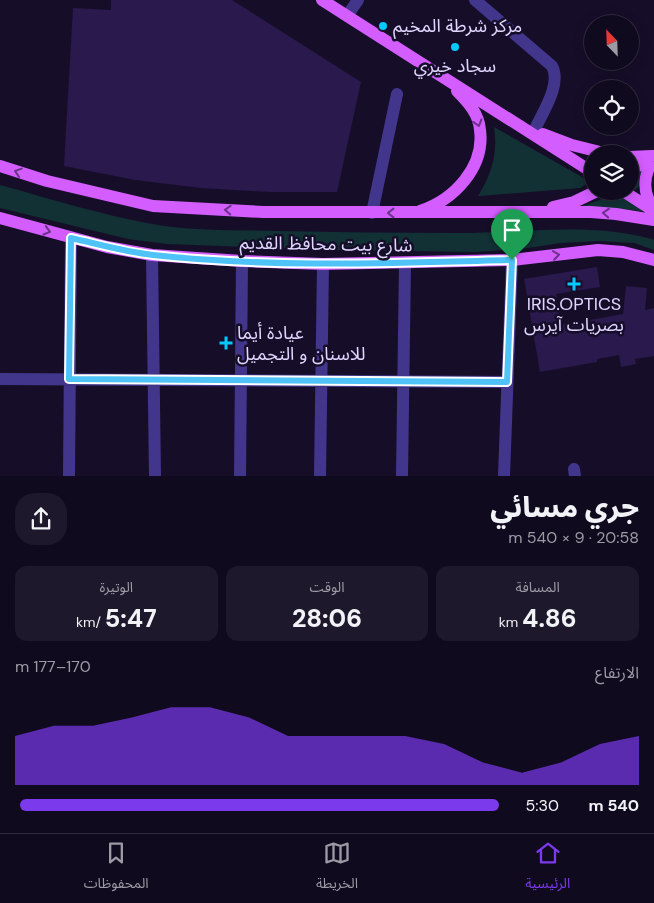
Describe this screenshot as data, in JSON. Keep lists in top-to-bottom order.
{
  "streets": {
    "main road": ["شارع بيت محافظ القديم"]
  },
  "places": {
    "other": ["مركز شرطة المخيم", "سجاد خيري"],
    "health": ["IRIS.OPTICS بصريات آيرس", "عيادة أيما للاسنان و التجميل"]
  },
  "north": "top left",
  "page": {
    "heading": ["جري مسائي", "20:58 · 9 × 540 m"],
    "stats": [
      ["المسافة", "4.86 km"],
      ["الوقت", "28:06"],
      ["الوتيرة", "5:47 /km"]
    ],
    "chart": ["الارتفاع", "170–177 m"],
    "list": [
      {
        "name": "540 m",
        "note": "5:30"
      }
    ],
    "tabs": ["الرئيسية", "الخريطة", "المحفوظات"]
  }
}
